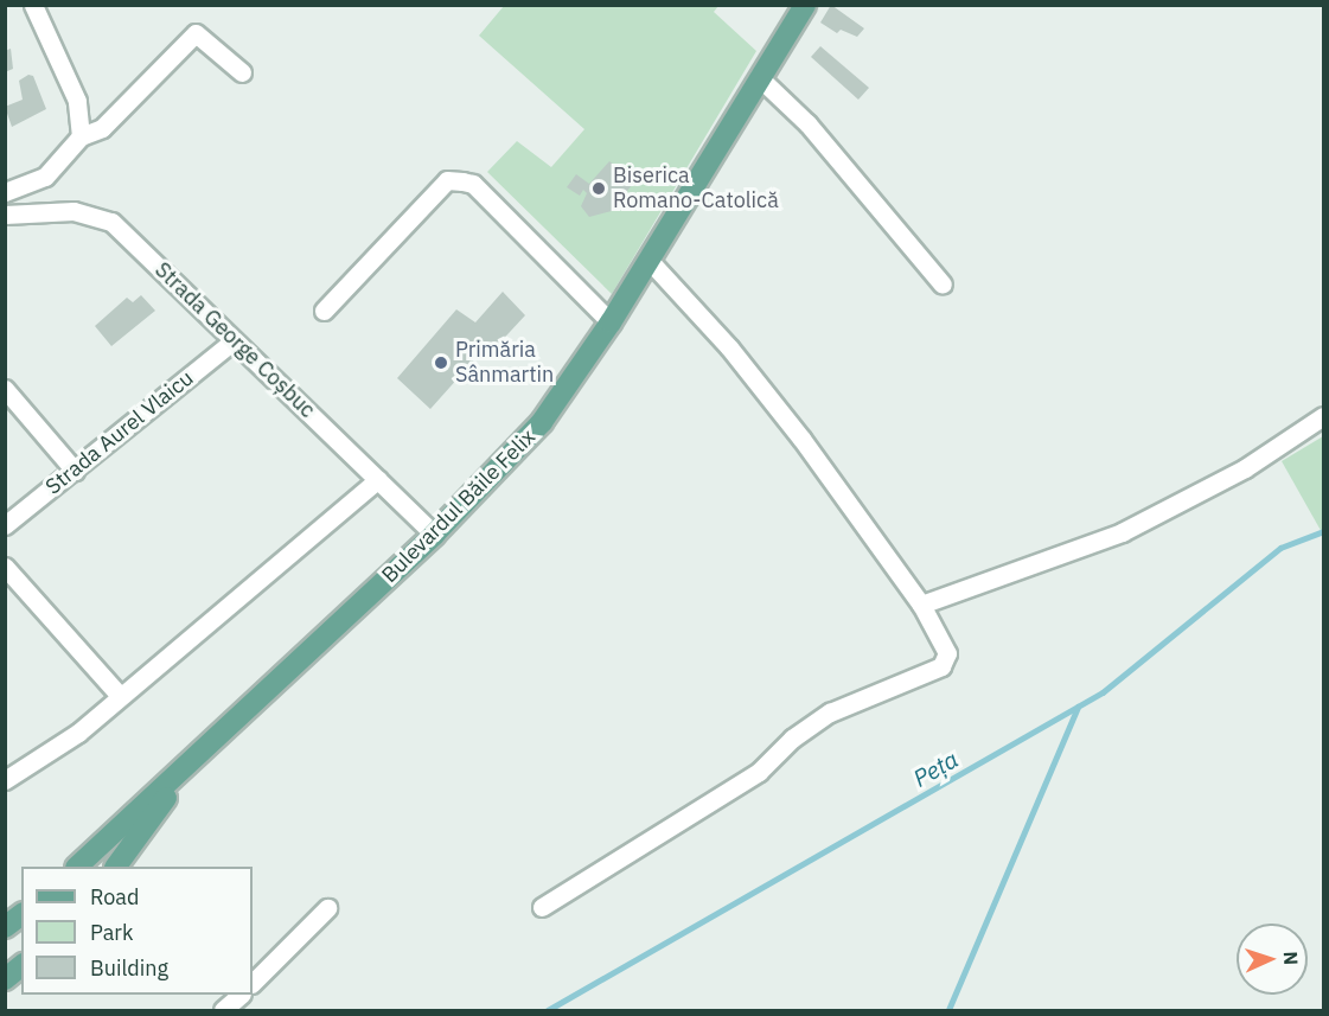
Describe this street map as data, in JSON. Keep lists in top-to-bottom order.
{
  "streets": {
    "main road": ["Bulevardul Băile Felix"],
    "street": ["Strada George Coșbuc", "Strada Aurel Vlaicu"]
  },
  "crossings": [
    ["Strada George Coșbuc", "Strada Aurel Vlaicu"],
    ["Strada George Coșbuc", "Bulevardul Băile Felix"]
  ],
  "water": ["Peța"],
  "places": ["Biserica Romano-Catolică", "Primăria Sânmartin"],
  "legend": ["Road", "Park", "Building"],
  "north": "right"
}
